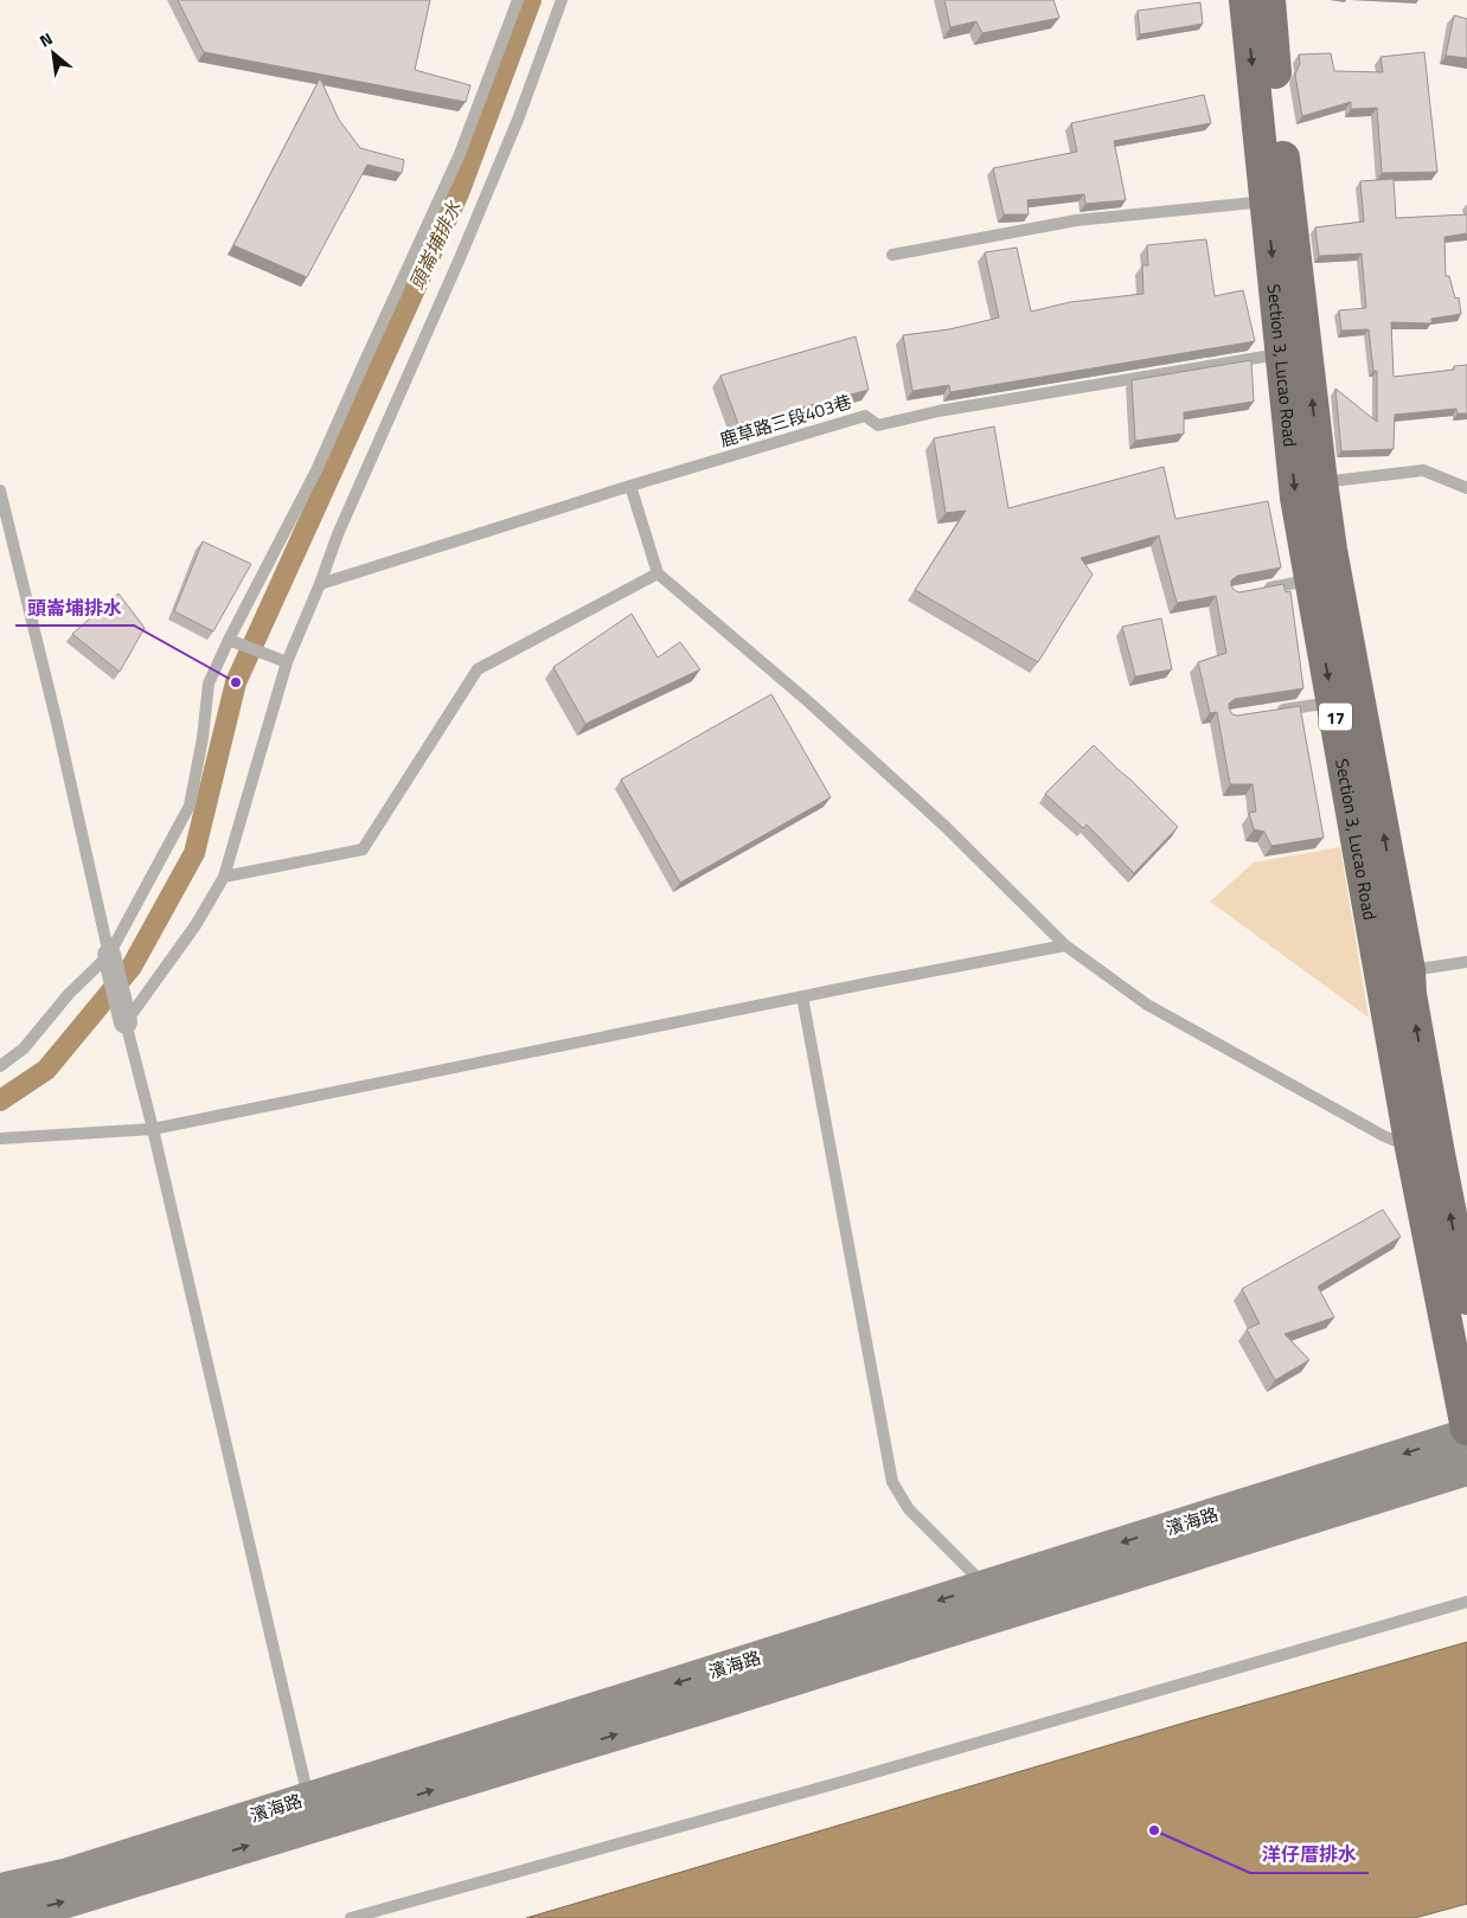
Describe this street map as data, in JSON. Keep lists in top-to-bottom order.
{
  "streets": {
    "main road": ["Section 3, Lucao Road", "17"],
    "street": ["濱海路"],
    "lane": ["鹿草路三段403巷"]
  },
  "crossings": [
    ["Section 3, Lucao Road", "鹿草路三段403巷"]
  ],
  "water": ["頭崙埔排水"],
  "places": ["頭崙埔排水", "洋仔厝排水"],
  "north": "top left"
}
